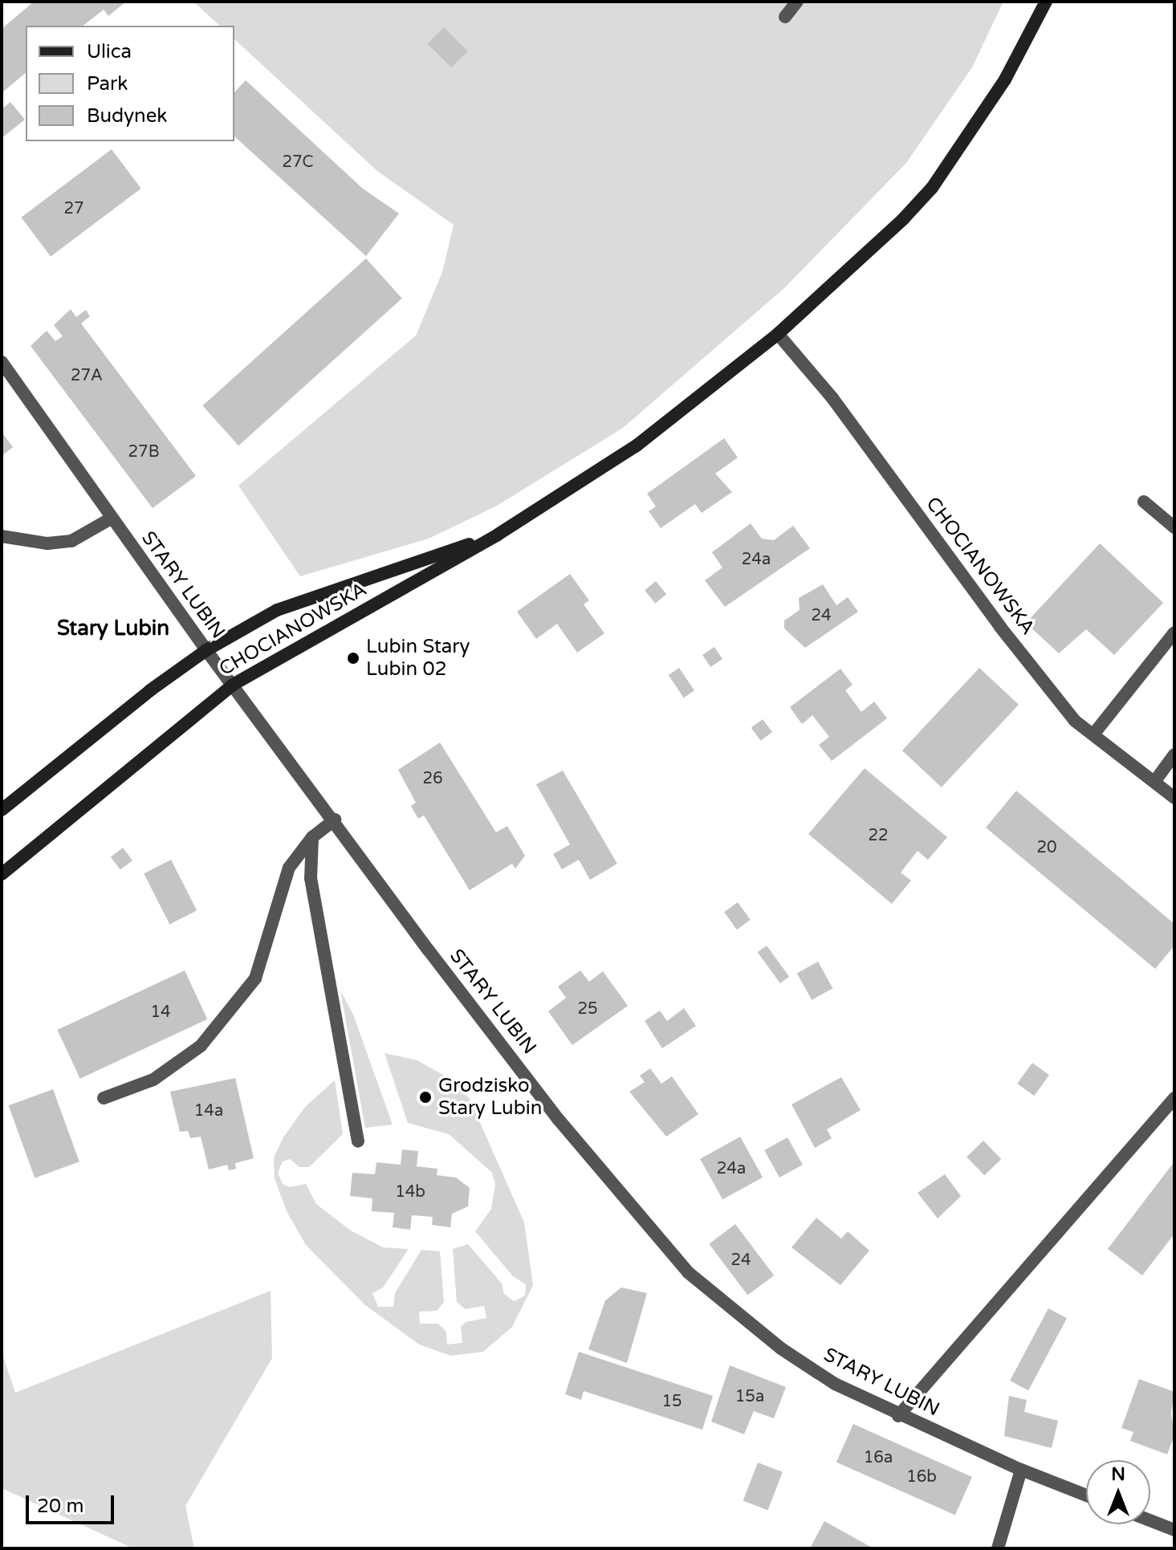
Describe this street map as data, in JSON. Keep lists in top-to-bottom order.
{
  "streets": {
    "street": ["CHOCIANOWSKA", "STARY LUBIN"]
  },
  "crossings": [
    ["CHOCIANOWSKA", "STARY LUBIN"]
  ],
  "districts": ["Stary Lubin"],
  "places": ["Lubin Stary Lubin 02", "Grodzisko Stary Lubin"],
  "house_numbers": [
    "27C",
    "27",
    "27A",
    "27B",
    "24a",
    "24",
    "26",
    "22",
    "20",
    "25",
    "14",
    "14a",
    "24a",
    "14b",
    "24",
    "15a",
    "15",
    "16a",
    "16b"
  ],
  "legend": ["Ulica", "Park", "Budynek"],
  "scale_bar": "20 m",
  "north": "top"
}
